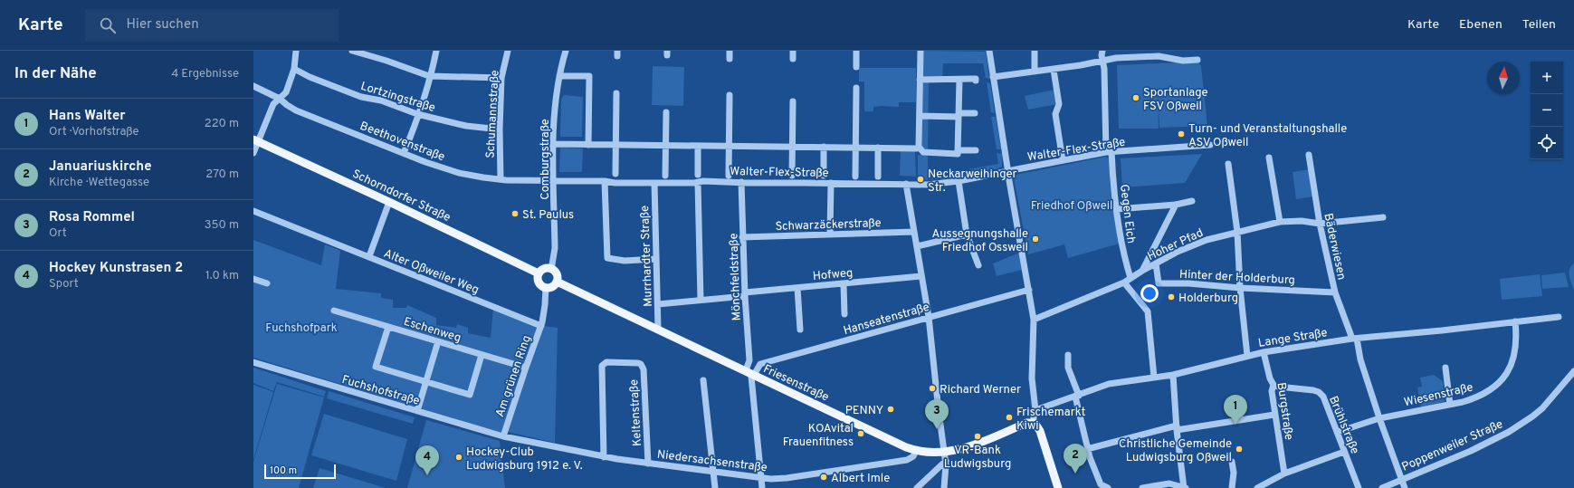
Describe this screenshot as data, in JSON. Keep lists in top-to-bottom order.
{
  "streets": {
    "main road": ["Schorndorfer Straße", "Friesenstraße"],
    "street": [
      "Lortzingstraße",
      "Schumannstraße",
      "Beethovenstraße",
      "Walter-Flex-Straße",
      "Comburgstraße",
      "Gegen Eich",
      "Schwarzäckerstraße",
      "Hoher Pfad",
      "Bäderwiesen",
      "Murrhardter Straße",
      "Alter Oßweiler Weg",
      "Hofweg",
      "Hinter der Holderburg",
      "Mönchfeldstraße",
      "Hanseatenstraße",
      "Eschenweg",
      "Lange Straße",
      "Am grünen Ring",
      "Fuchshofstraße",
      "Wiesenstraße",
      "Burgstraße",
      "Keltenstraße",
      "Brühlstraße",
      "Poppenweiler Straße",
      "Niedersachsenstraße"
    ]
  },
  "crossings": [
    ["Lortzingstraße", "Schumannstraße"],
    ["Schumannstraße", "Beethovenstraße"],
    ["Beethovenstraße", "Walter-Flex-Straße"],
    ["Beethovenstraße", "Comburgstraße"],
    ["Walter-Flex-Straße", "Comburgstraße"],
    ["Walter-Flex-Straße", "Gegen Eich"],
    ["Walter-Flex-Straße", "Murrhardter Straße"],
    ["Walter-Flex-Straße", "Mönchfeldstraße"],
    ["Comburgstraße", "Schorndorfer Straße"],
    ["Comburgstraße", "Am grünen Ring"],
    ["Comburgstraße", "Friesenstraße"],
    ["Schorndorfer Straße", "Alter Oßweiler Weg"],
    ["Schorndorfer Straße", "Am grünen Ring"],
    ["Schorndorfer Straße", "Friesenstraße"],
    ["Gegen Eich", "Hoher Pfad"],
    ["Schwarzäckerstraße", "Mönchfeldstraße"],
    ["Hoher Pfad", "Bäderwiesen"],
    ["Hoher Pfad", "Hinter der Holderburg"],
    ["Bäderwiesen", "Hinter der Holderburg"],
    ["Bäderwiesen", "Lange Straße"],
    ["Bäderwiesen", "Wiesenstraße"],
    ["Bäderwiesen", "Poppenweiler Straße"],
    ["Murrhardter Straße", "Hofweg"],
    ["Murrhardter Straße", "Friesenstraße"],
    ["Alter Oßweiler Weg", "Am grünen Ring"],
    ["Hofweg", "Mönchfeldstraße"],
    ["Mönchfeldstraße", "Hanseatenstraße"],
    ["Mönchfeldstraße", "Friesenstraße"],
    ["Mönchfeldstraße", "Niedersachsenstraße"],
    ["Hanseatenstraße", "Friesenstraße"],
    ["Eschenweg", "Am grünen Ring"],
    ["Lange Straße", "Wiesenstraße"],
    ["Lange Straße", "Burgstraße"],
    ["Am grünen Ring", "Friesenstraße"],
    ["Am grünen Ring", "Fuchshofstraße"],
    ["Am grünen Ring", "Niedersachsenstraße"],
    ["Friesenstraße", "Niedersachsenstraße"],
    ["Fuchshofstraße", "Niedersachsenstraße"],
    ["Wiesenstraße", "Brühlstraße"],
    ["Burgstraße", "Brühlstraße"],
    ["Keltenstraße", "Niedersachsenstraße"]
  ],
  "parks": ["Friedhof Oßweil", "Fuchshofpark"],
  "places": [
    "Sportanlage FSV Oßweil",
    "Turn- und Veranstaltungshalle ASV Oßweil",
    "Neckarweihinger Str.",
    "St. Paulus",
    "Aussegnungshalle Friedhof Ossweil",
    "Holderburg",
    "Richard Werner",
    "PENNY",
    "Frischemarkt Kiwi",
    "KOAvital Frauenfitness",
    "VR-Bank Ludwigsburg",
    "Christliche Gemeinde Ludwigsburg Oßweil",
    "Hockey-Club Ludwigsburg 1912 e. V.",
    "Albert Imle"
  ],
  "scale_bar": "100 m",
  "north": "top",
  "page": {
    "header": "Karte",
    "search": "Hier suchen",
    "nav": ["Karte", "Ebenen", "Teilen"],
    "heading": ["In der Nähe", "4 Ergebnisse"],
    "map_buttons": ["+", "−"],
    "list": [
      {
        "mark": "1",
        "name": "Hans Walter",
        "note": "Ort · Vorhofstraße",
        "value": "220 m"
      },
      {
        "mark": "2",
        "name": "Januariuskirche",
        "note": "Kirche · Wettegasse",
        "value": "270 m"
      },
      {
        "mark": "3",
        "name": "Rosa Rommel",
        "note": "Ort",
        "value": "350 m"
      },
      {
        "mark": "4",
        "name": "Hockey Kunstrasen 2",
        "note": "Sport",
        "value": "1.0 km"
      }
    ],
    "pins": [
      "1",
      "3",
      "2",
      "4"
    ],
    "scale": "100 m"
  }
}
